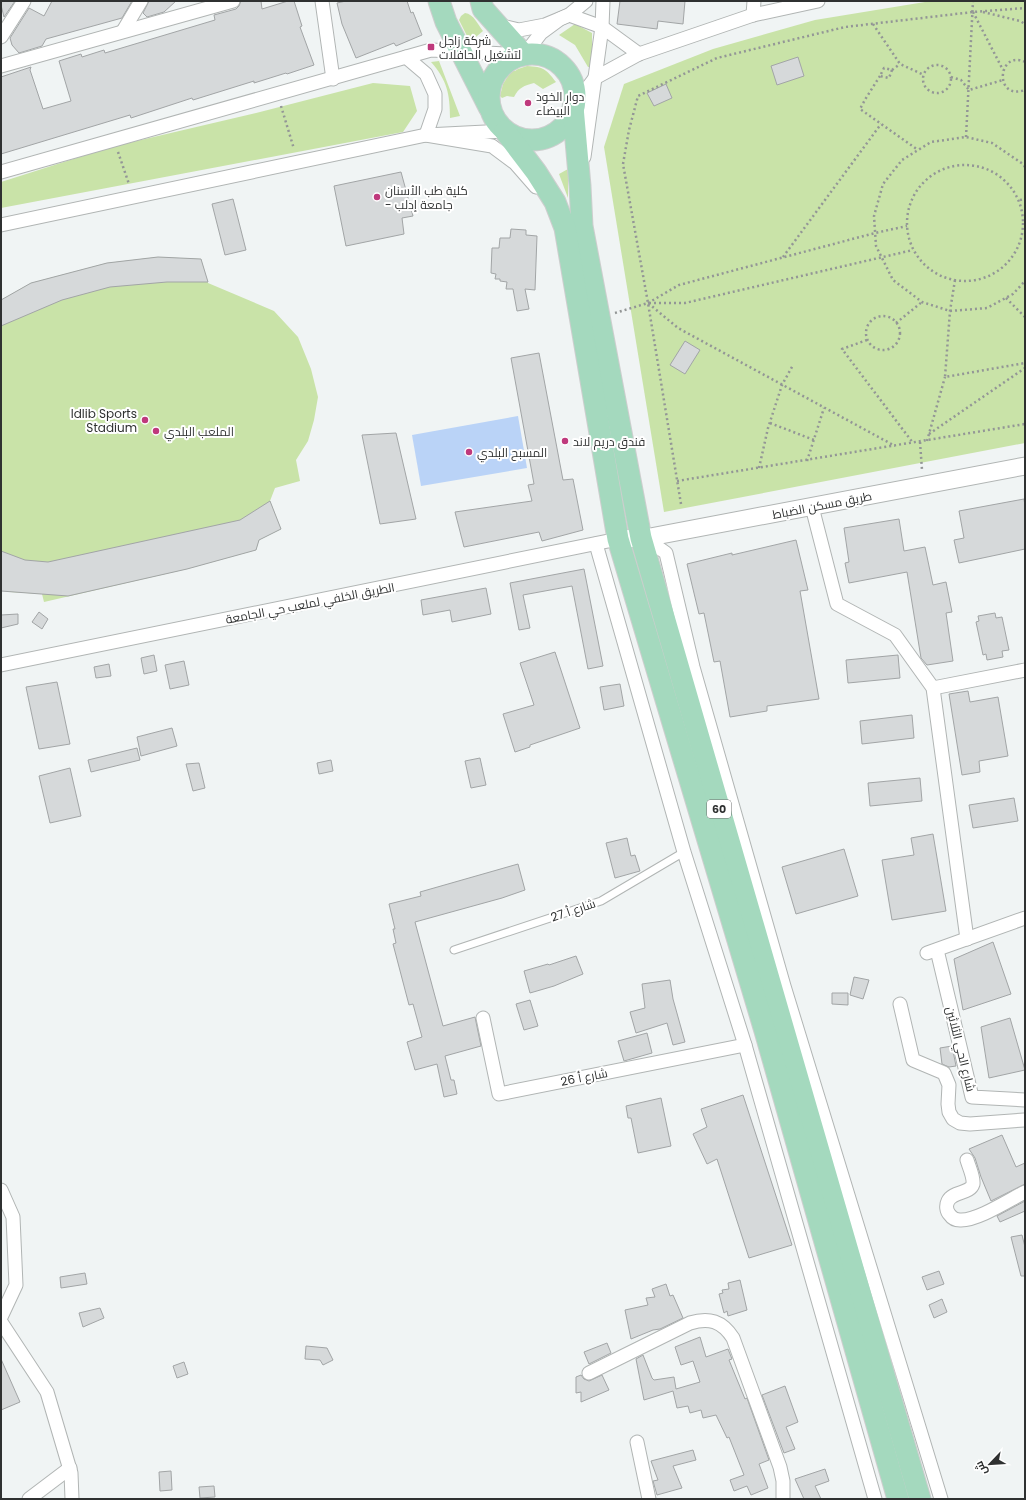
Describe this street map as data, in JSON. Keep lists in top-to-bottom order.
{
  "streets": {
    "main road": ["60"],
    "street": [
      "طريق مسكن الضباط",
      "الطريق الخلفي لملعب حي الجامعة",
      "شارع الحي الثلاثين",
      "شارع أ 26"
    ],
    "lane": ["شارع أ 27"]
  },
  "crossings": [
    ["طريق مسكن الضباط", "الطريق الخلفي لملعب حي الجامعة"],
    ["طريق مسكن الضباط", "60"],
    ["الطريق الخلفي لملعب حي الجامعة", "60"]
  ],
  "places": {
    "transit": ["شركة زاجل لتشغيل الحافلات"],
    "other": [
      "دوار الخوذ البيضاء",
      "كلية طب الأسنان - جامعة إدلب",
      "Idlib Sports Stadium",
      "الملعب البلدي",
      "فندق دريم لاند",
      "المسبح البلدي"
    ]
  },
  "north": "bottom left"
}
